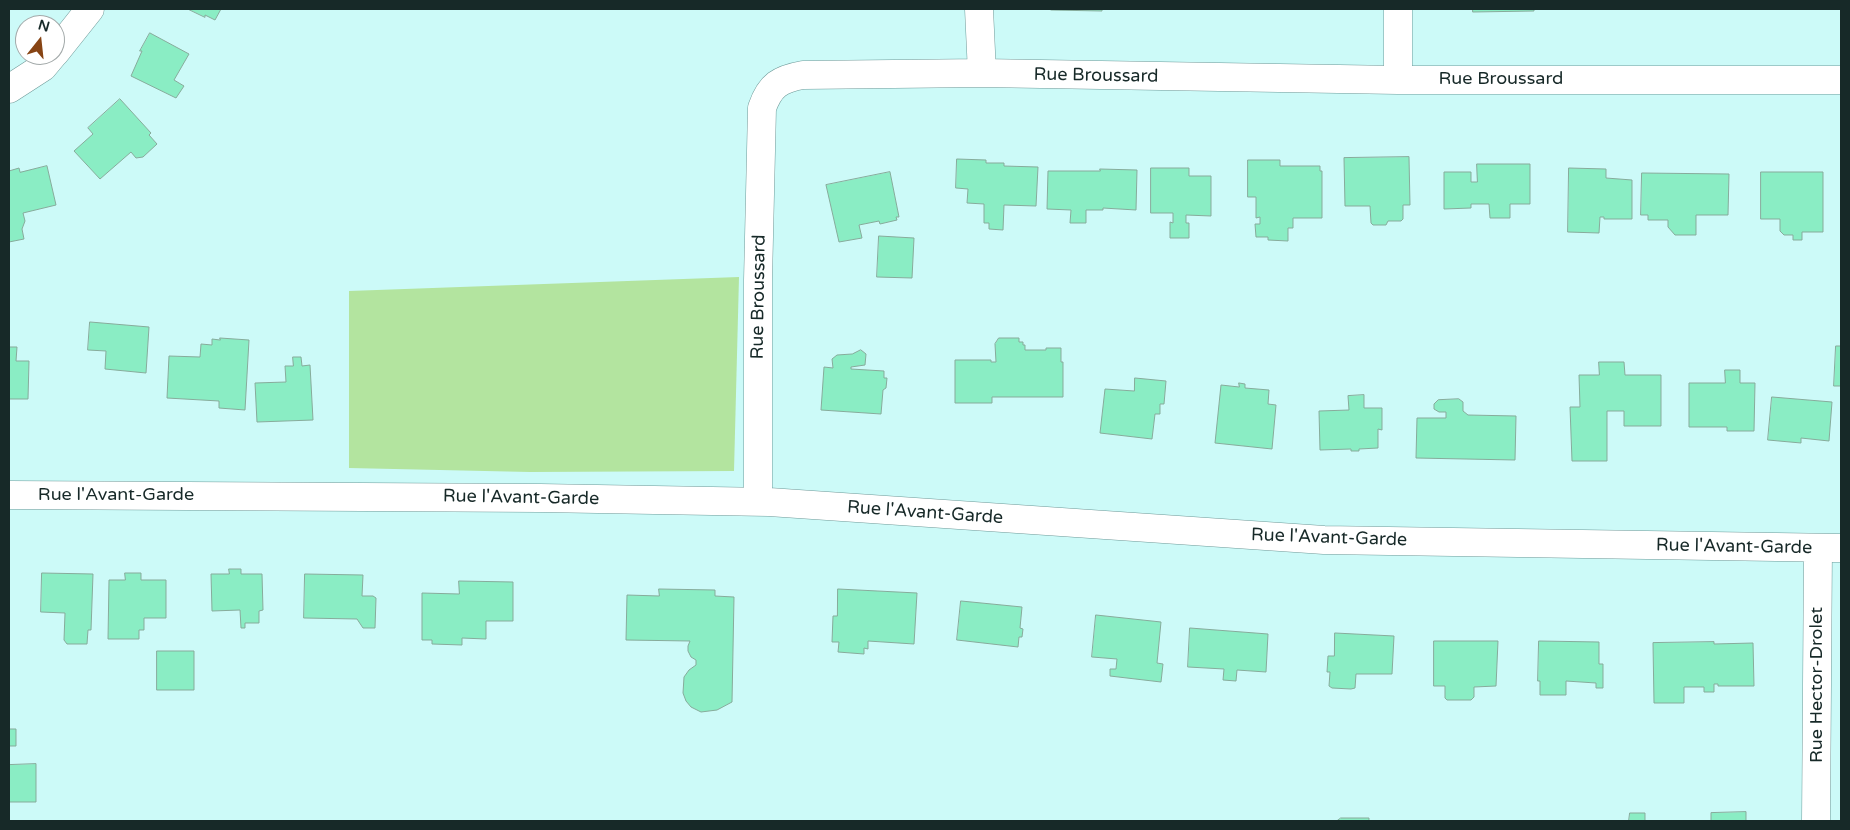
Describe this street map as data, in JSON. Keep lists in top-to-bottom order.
{
  "streets": {
    "street": ["Rue Broussard", "Rue l'Avant-Garde", "Rue Hector-Drolet"]
  },
  "crossings": [
    ["Rue Broussard", "Rue l'Avant-Garde"],
    ["Rue l'Avant-Garde", "Rue Hector-Drolet"]
  ],
  "north": "top"
}
